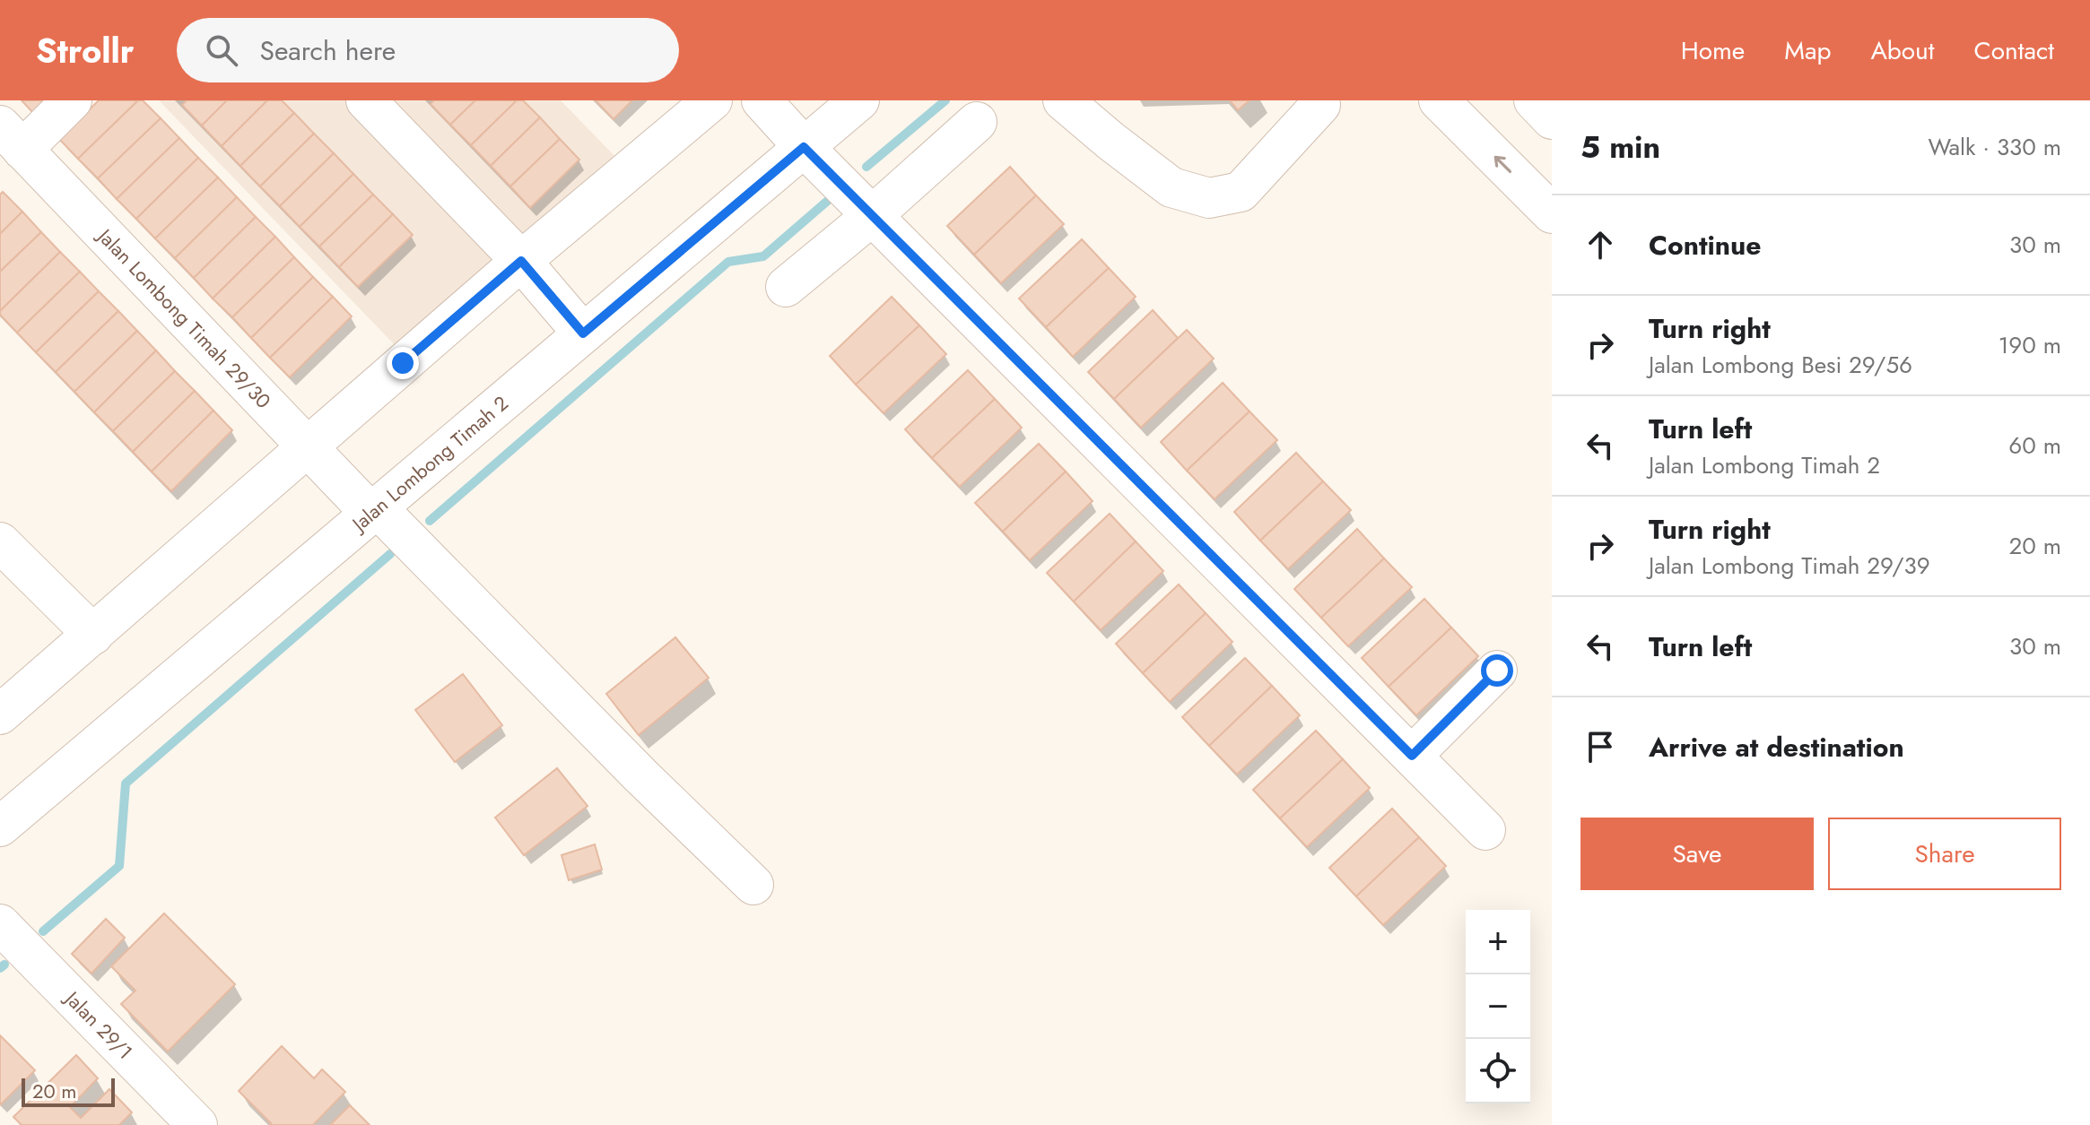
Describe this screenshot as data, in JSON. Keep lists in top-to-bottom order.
{
  "streets": {
    "street": ["Jalan Lombong Timah 29/30", "Jalan Lombong Timah 2", "Jalan 29/1"]
  },
  "crossings": [
    ["Jalan Lombong Timah 29/30", "Jalan Lombong Timah 2"]
  ],
  "scale_bar": "20 m",
  "page": {
    "header": "Strollr",
    "search": "Search here",
    "nav": [
      "Home",
      "Map",
      "About",
      "Contact"
    ],
    "heading": ["5 min", "Walk · 330 m"],
    "list": [
      ["Continue", "30 m"],
      ["Turn right", "Jalan Lombong Besi 29/56", "190 m"],
      ["Turn left", "Jalan Lombong Timah 2", "60 m"],
      ["Turn right", "Jalan Lombong Timah 29/39", "20 m"],
      ["Turn left", "30 m"],
      "Arrive at destination"
    ],
    "buttons": ["Save", "Share"],
    "map_buttons": ["+", "−"],
    "scale": "20 m"
  }
}
